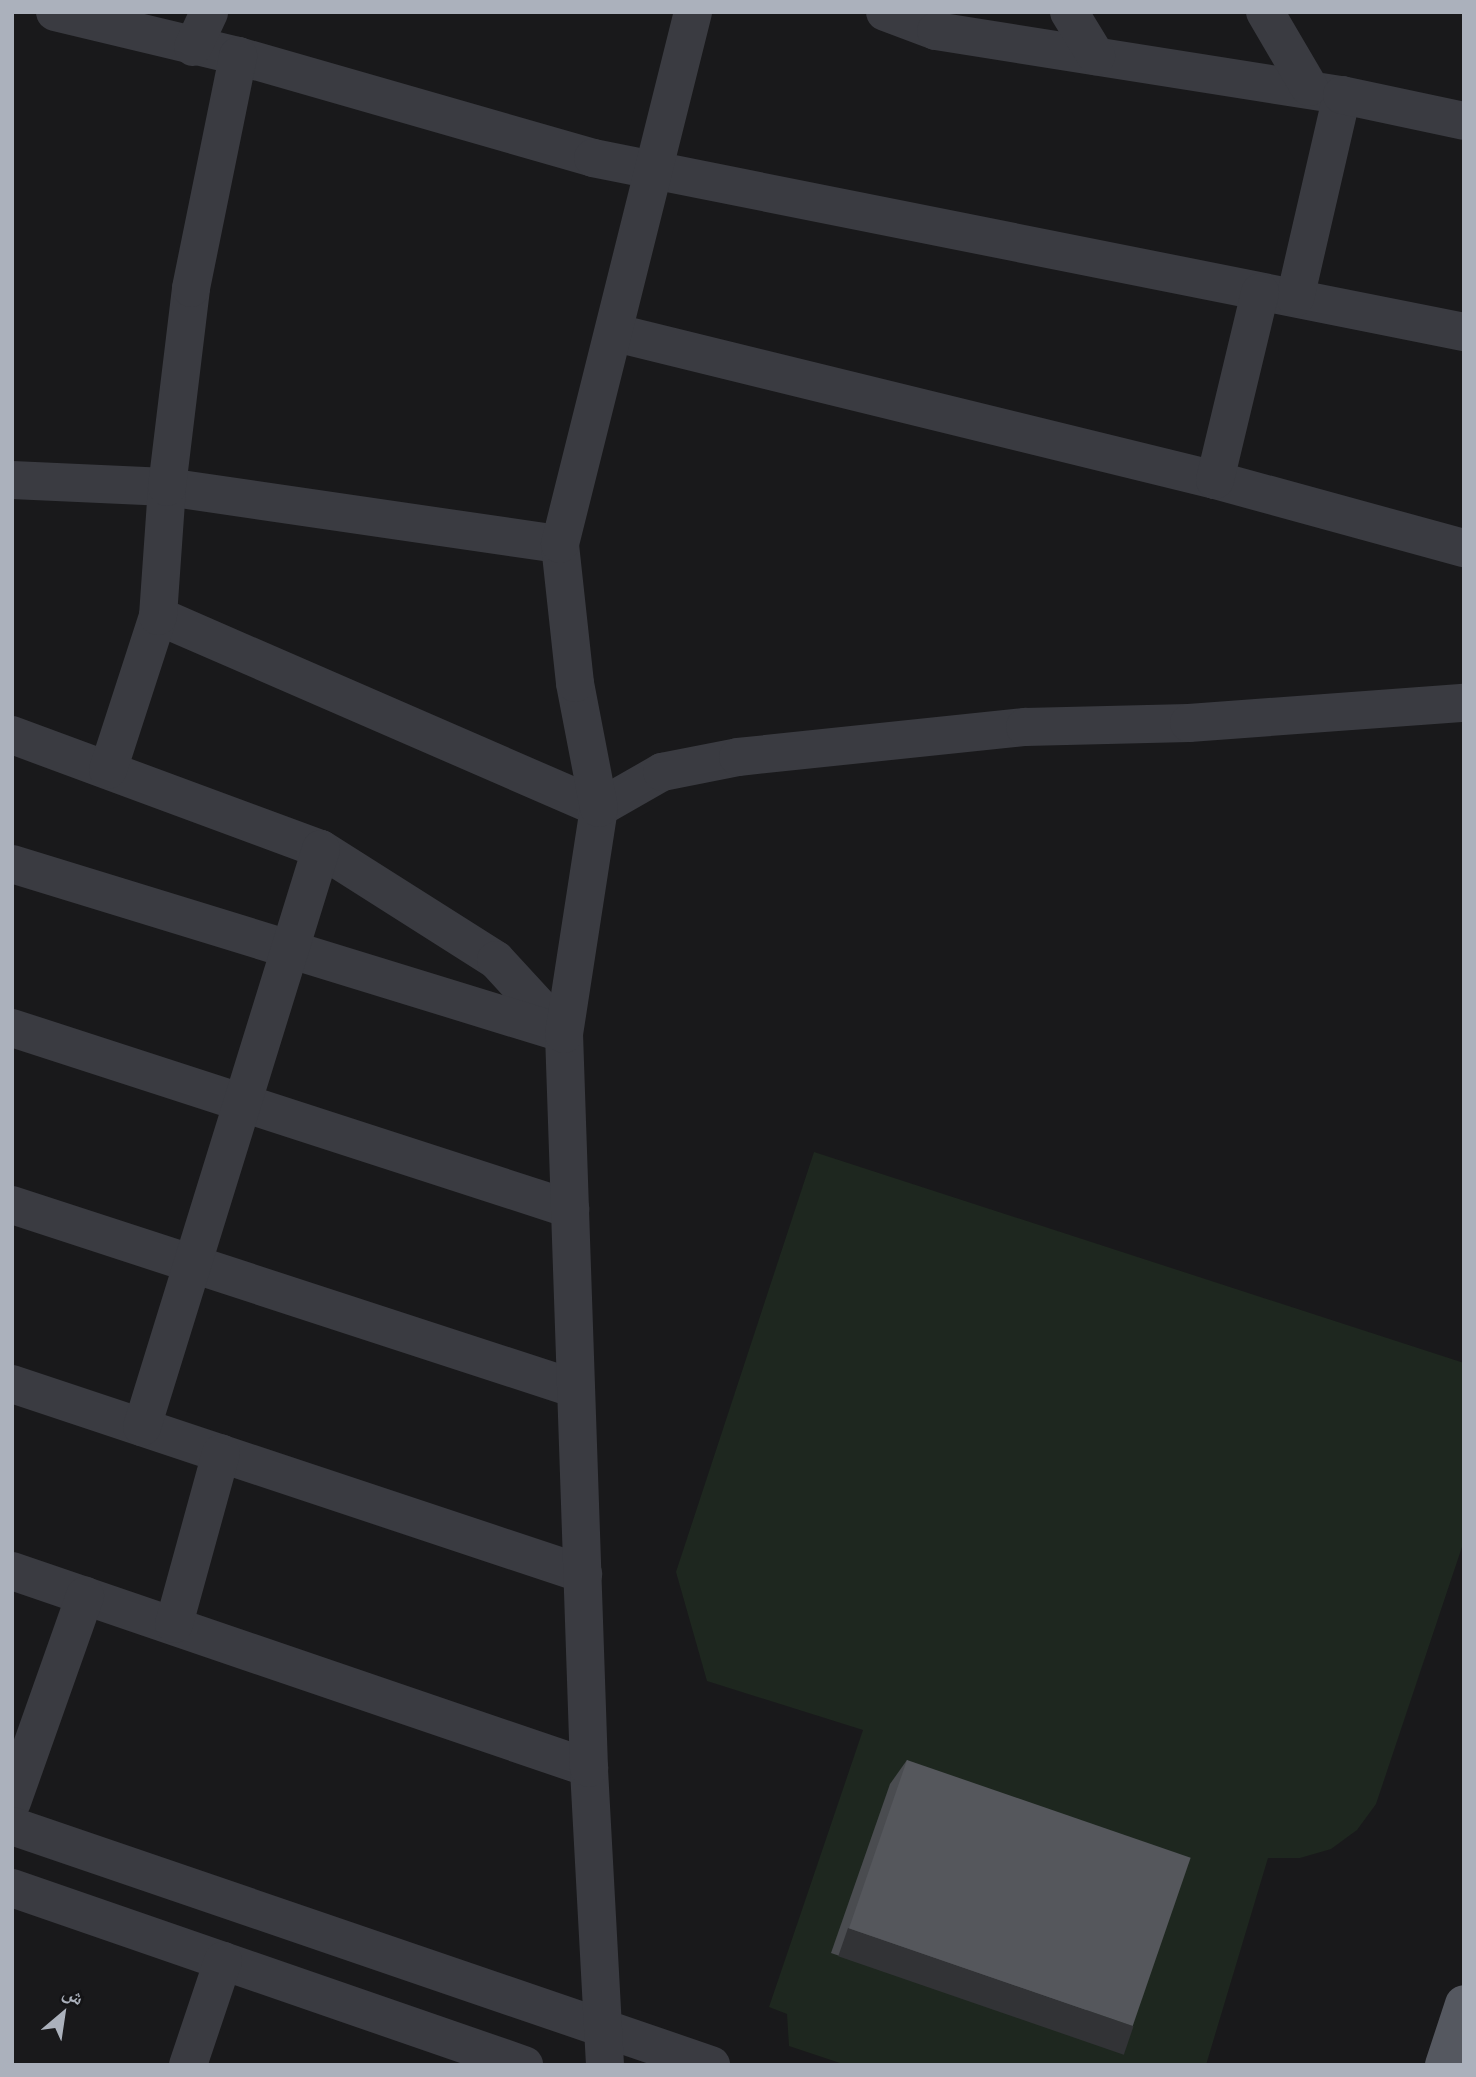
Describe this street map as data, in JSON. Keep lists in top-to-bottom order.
{
  "north": "top right"
}
